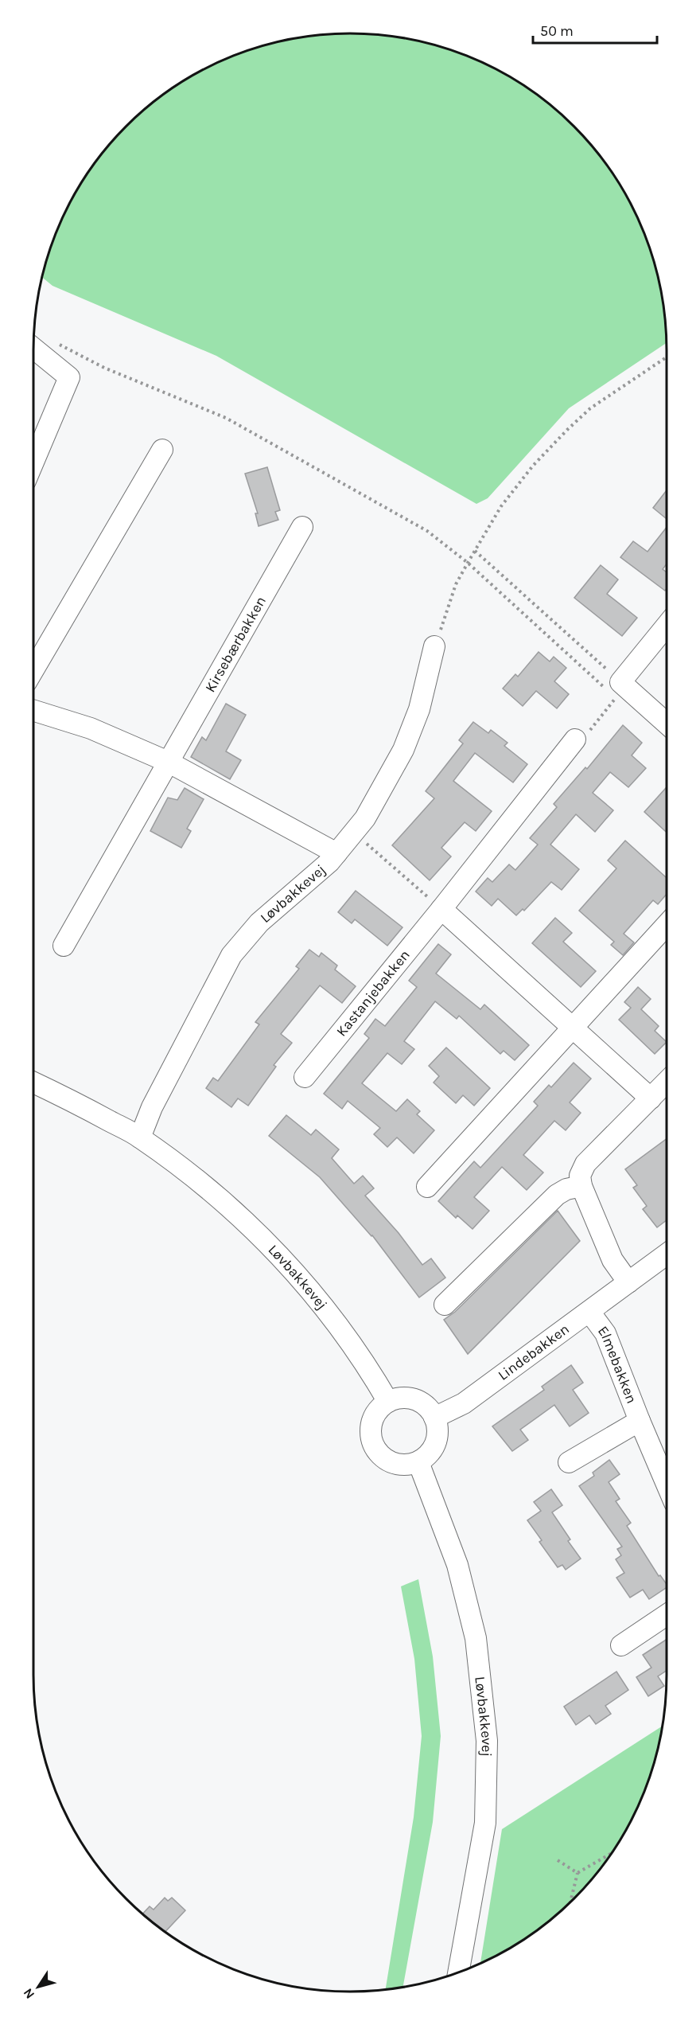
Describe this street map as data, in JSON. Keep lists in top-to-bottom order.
{
  "streets": {
    "street": [
      "Kirsebærbakken",
      "Løvbakkevej",
      "Kastanjebakken",
      "Lindebakken",
      "Elmebakken"
    ]
  },
  "crossings": [
    ["Løvbakkevej", "Lindebakken"],
    ["Lindebakken", "Elmebakken"]
  ],
  "scale_bar": "50 m",
  "north": "bottom left"
}
